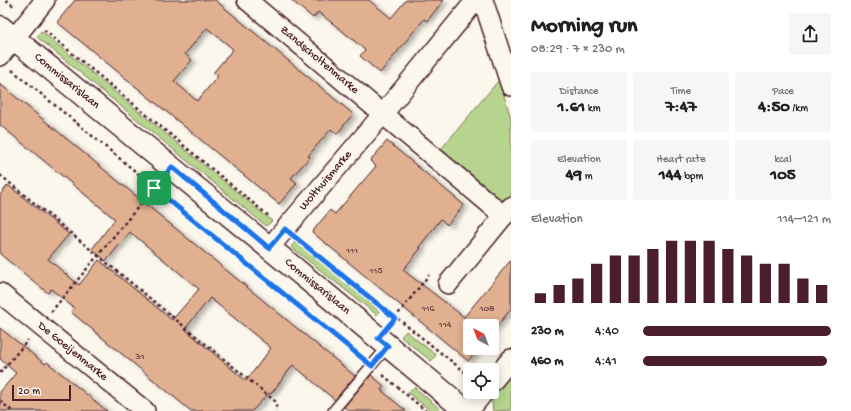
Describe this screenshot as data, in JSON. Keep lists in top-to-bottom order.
{
  "streets": {
    "street": [
      "Zandscholtenmarke",
      "Commissarislaan",
      "Wolthuismarke",
      "De Goeijenmarke"
    ]
  },
  "crossings": [
    ["Zandscholtenmarke", "Wolthuismarke"],
    ["Commissarislaan", "Wolthuismarke"]
  ],
  "house_numbers": [
    "111",
    "115",
    "116",
    "108",
    "114",
    "31"
  ],
  "scale_bar": "20 m",
  "north": "top left",
  "page": {
    "heading": ["Morning run", "08:29 · 7 × 230 m"],
    "stats": [
      ["Distance", "1.61 km"],
      ["Time", "7:47"],
      ["Pace", "4:50 /km"],
      ["Elevation", "49 m"],
      ["Heart rate", "144 bpm"],
      ["kcal", "105"]
    ],
    "chart": ["Elevation", "114–121 m"],
    "list": [
      {
        "name": "230 m",
        "note": "4:40"
      },
      {
        "name": "460 m",
        "note": "4:41"
      }
    ],
    "scale": "20 m"
  }
}
